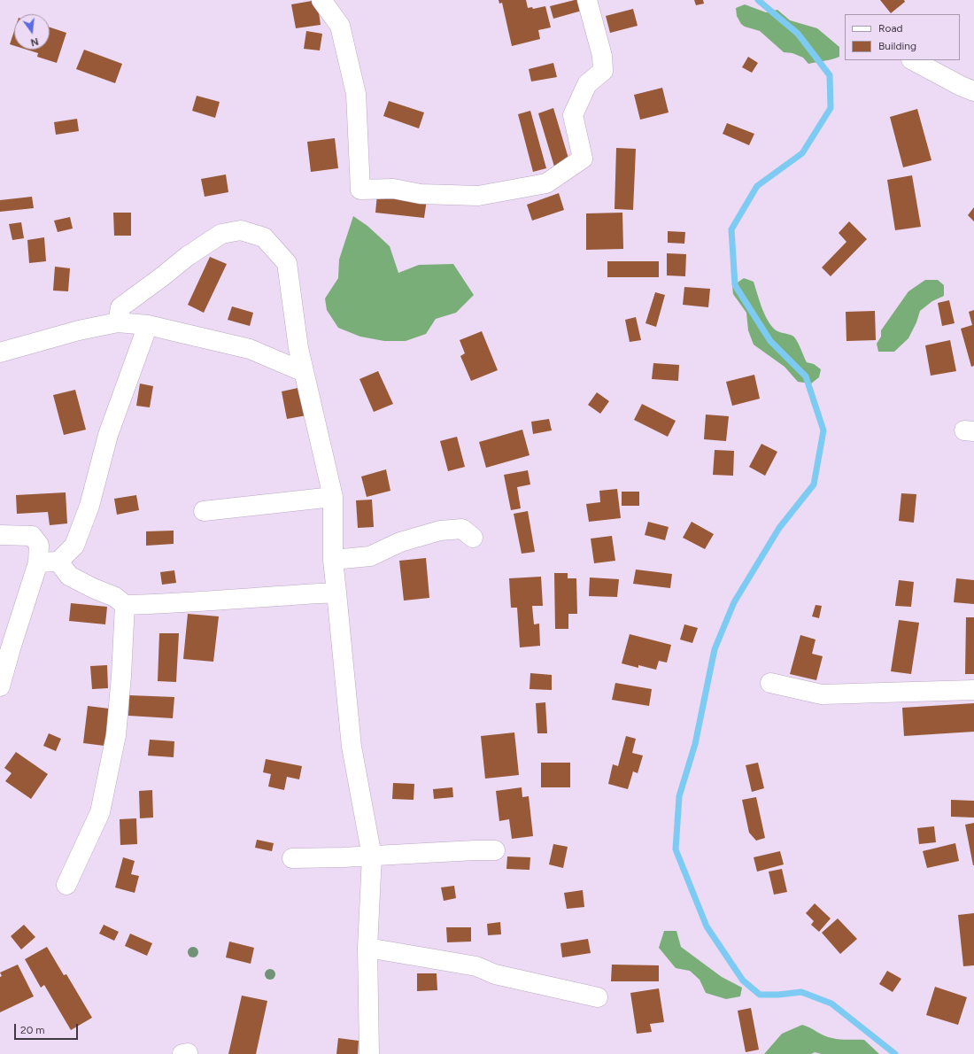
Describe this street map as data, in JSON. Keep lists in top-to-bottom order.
{
  "legend": ["Road", "Building"],
  "scale_bar": "20 m",
  "north": "bottom"
}
